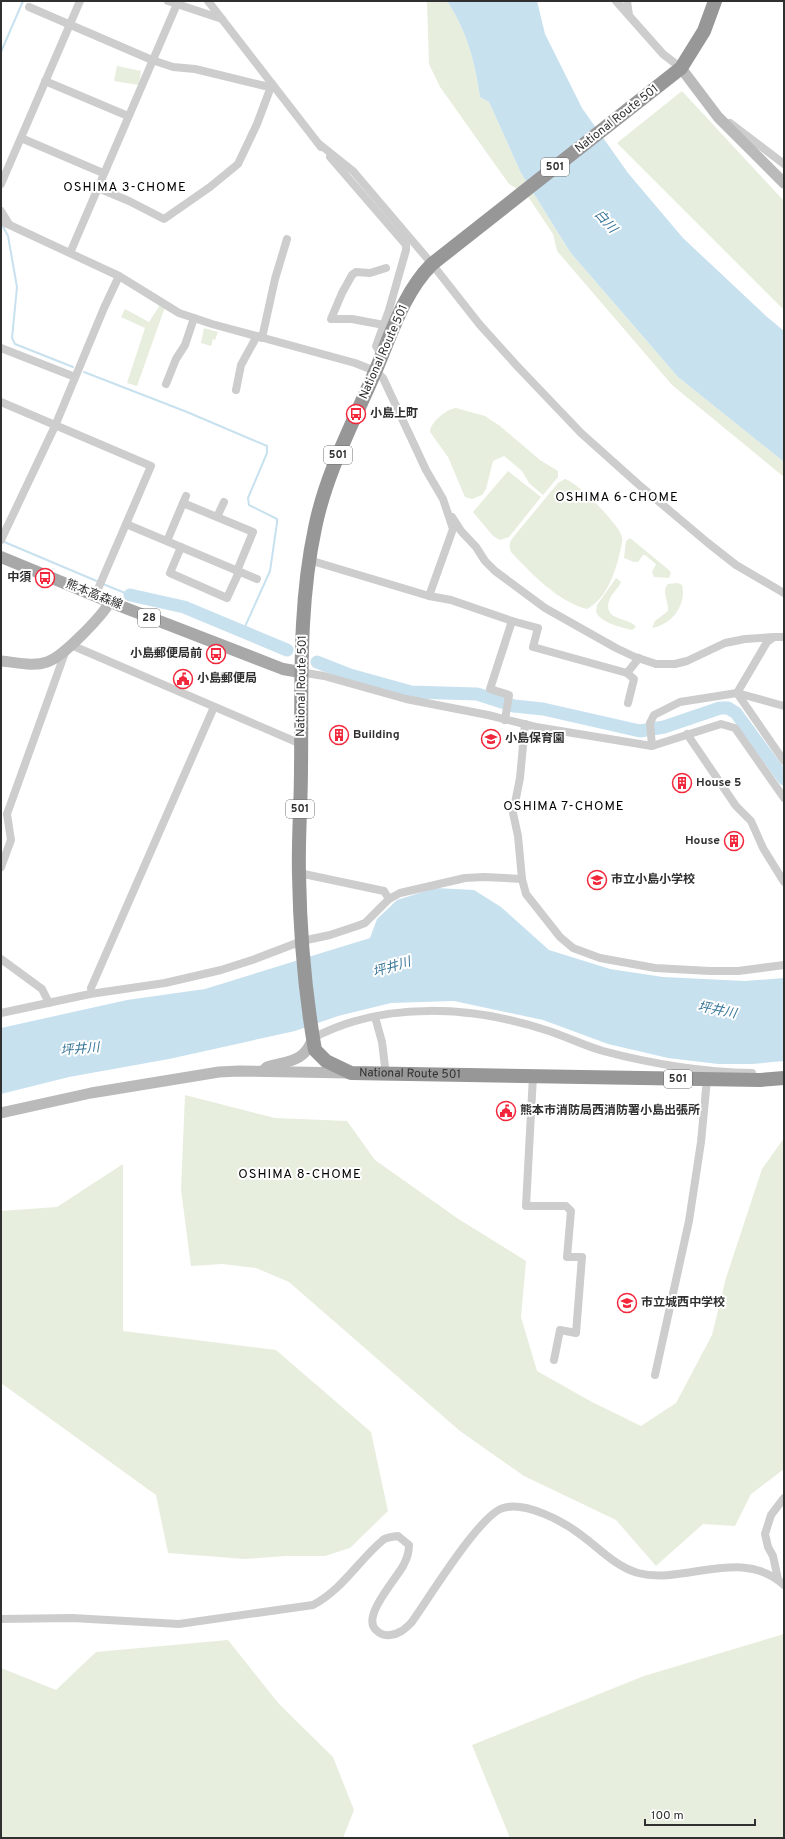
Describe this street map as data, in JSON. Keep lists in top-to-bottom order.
{
  "streets": {
    "highway": ["National Route 501", "501"],
    "main road": ["熊本高森線", "28"]
  },
  "crossings": [
    ["National Route 501", "熊本高森線"]
  ],
  "districts": [
    "OSHIMA 3-CHOME",
    "OSHIMA 6-CHOME",
    "OSHIMA 7-CHOME",
    "OSHIMA 8-CHOME"
  ],
  "water": ["白川", "坪井川"],
  "places": {
    "bus stop": ["小島上町", "中須", "小島郵便局前"],
    "public building": ["小島郵便局", "熊本市消防局西消防署小島出張所"],
    "building": ["Building", "House 5", "House"],
    "school or university": ["小島保育園", "市立小島小学校", "市立城西中学校"]
  },
  "scale_bar": "100 m"
}
